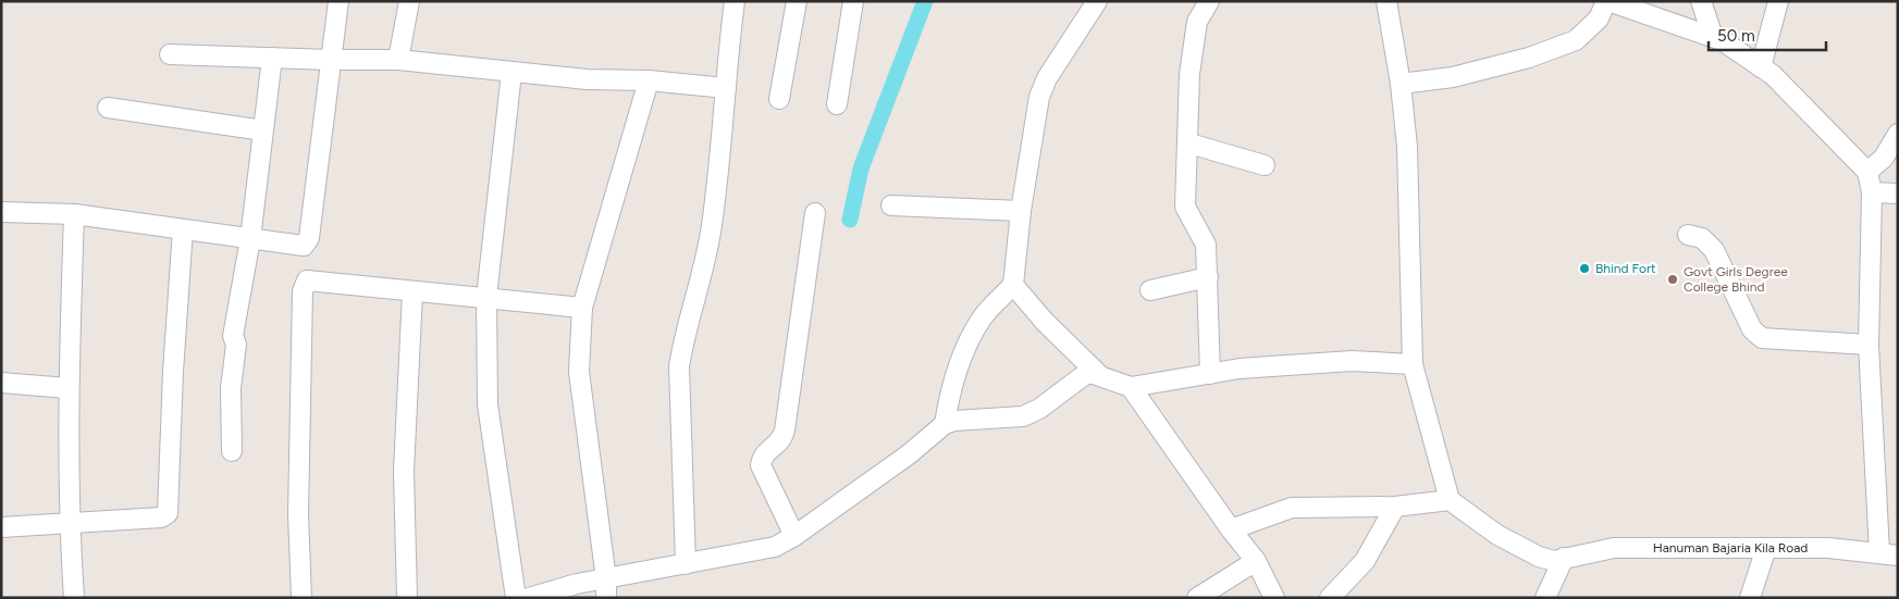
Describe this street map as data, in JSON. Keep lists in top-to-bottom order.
{
  "streets": {
    "street": ["Hanuman Bajaria Kila Road"]
  },
  "places": ["Bhind Fort", "Govt Girls Degree College Bhind"],
  "scale_bar": "50 m"
}
